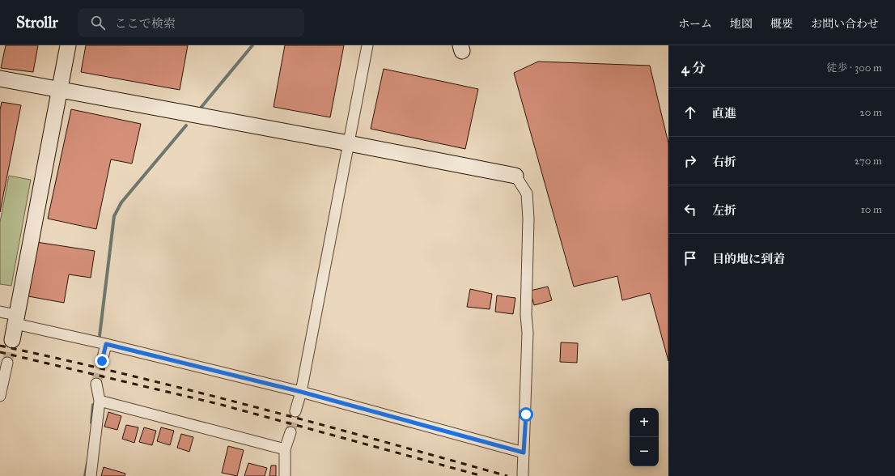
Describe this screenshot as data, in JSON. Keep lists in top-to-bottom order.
{
  "page": {
    "header": "Strollr",
    "search": "ここで検索",
    "nav": [
      "ホーム",
      "地図",
      "概要",
      "お問い合わせ"
    ],
    "heading": ["4 分", "徒歩 · 300 m"],
    "list": [
      ["直進", "20 m"],
      ["右折", "270 m"],
      ["左折", "10 m"],
      "目的地に到着"
    ],
    "map_buttons": ["+", "−"]
  }
}
